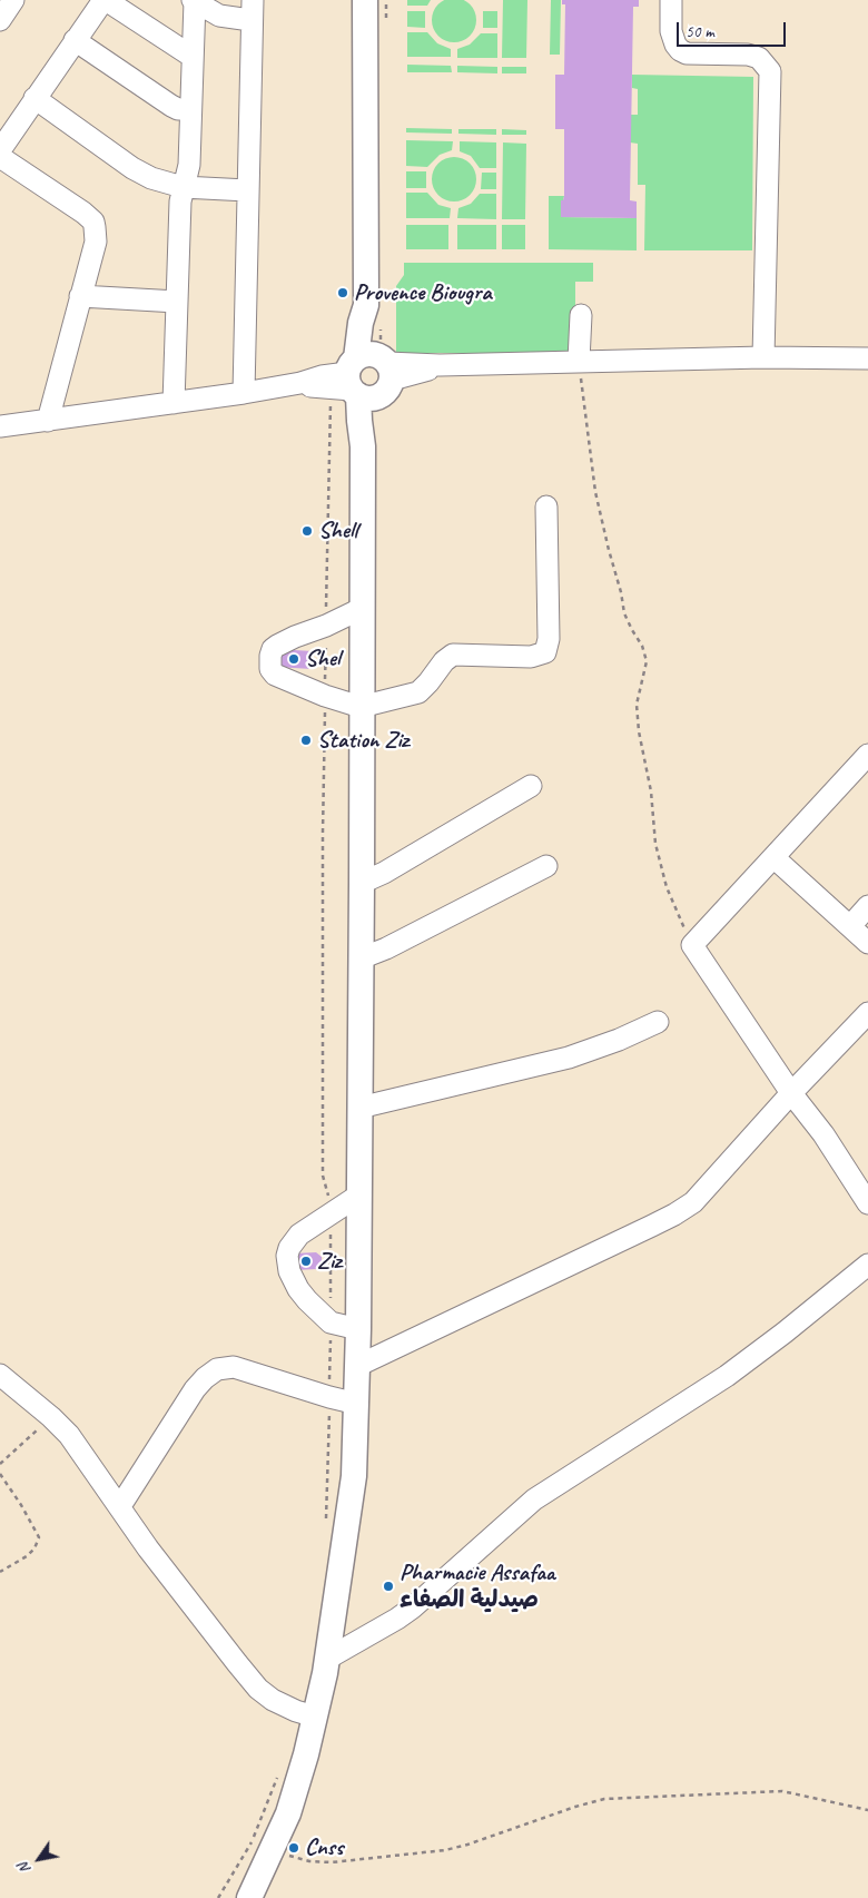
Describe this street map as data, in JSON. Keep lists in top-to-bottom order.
{
  "places": [
    "Provence Biougra",
    "Shell",
    "Shel",
    "Station Ziz",
    "Ziz",
    "Pharmacie Assafaa صيدلية الصفاء",
    "Cnss"
  ],
  "scale_bar": "50 m",
  "north": "bottom left"
}
